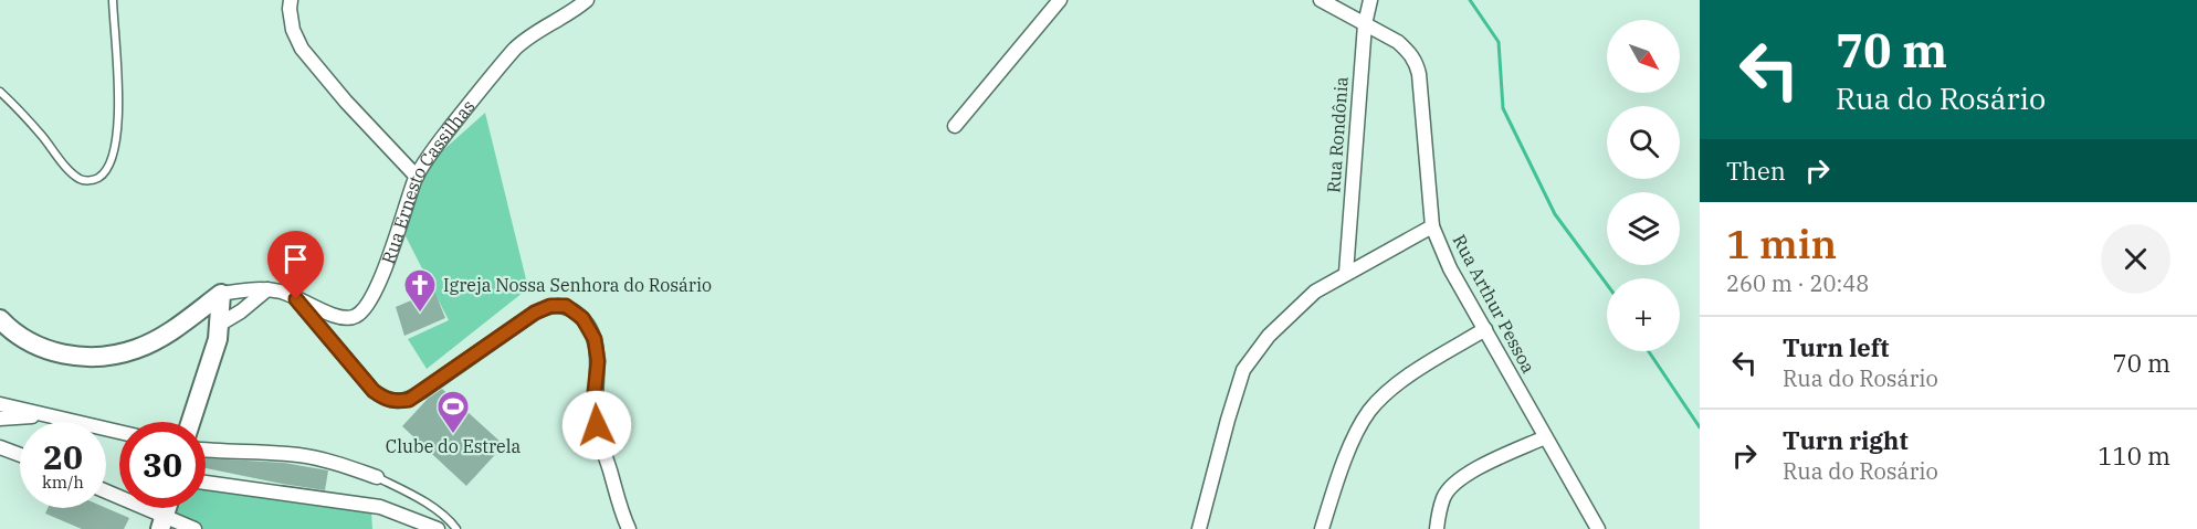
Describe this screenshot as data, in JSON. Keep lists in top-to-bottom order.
{
  "streets": {
    "street": ["Rua Rondônia", "Rua Ernesto Cassilhas", "Rua Arthur Pessoa"]
  },
  "crossings": [
    ["Rua Rondônia", "Rua Arthur Pessoa"]
  ],
  "places": {
    "church": ["Igreja Nossa Senhora do Rosário"],
    "sports": ["Clube do Estrela"]
  },
  "north": "bottom right",
  "page": {
    "turn": ["70 m", "Rua do Rosário"],
    "map_buttons": "+",
    "then": "Then",
    "heading": ["1 min", "260 m · 20:48"],
    "list": [
      {
        "name": "Turn left",
        "note": "Rua do Rosário",
        "value": "70 m"
      },
      {
        "name": "Turn right",
        "note": "Rua do Rosário",
        "value": "110 m"
      }
    ],
    "speed": "20 km/h",
    "limit": "30"
  }
}
